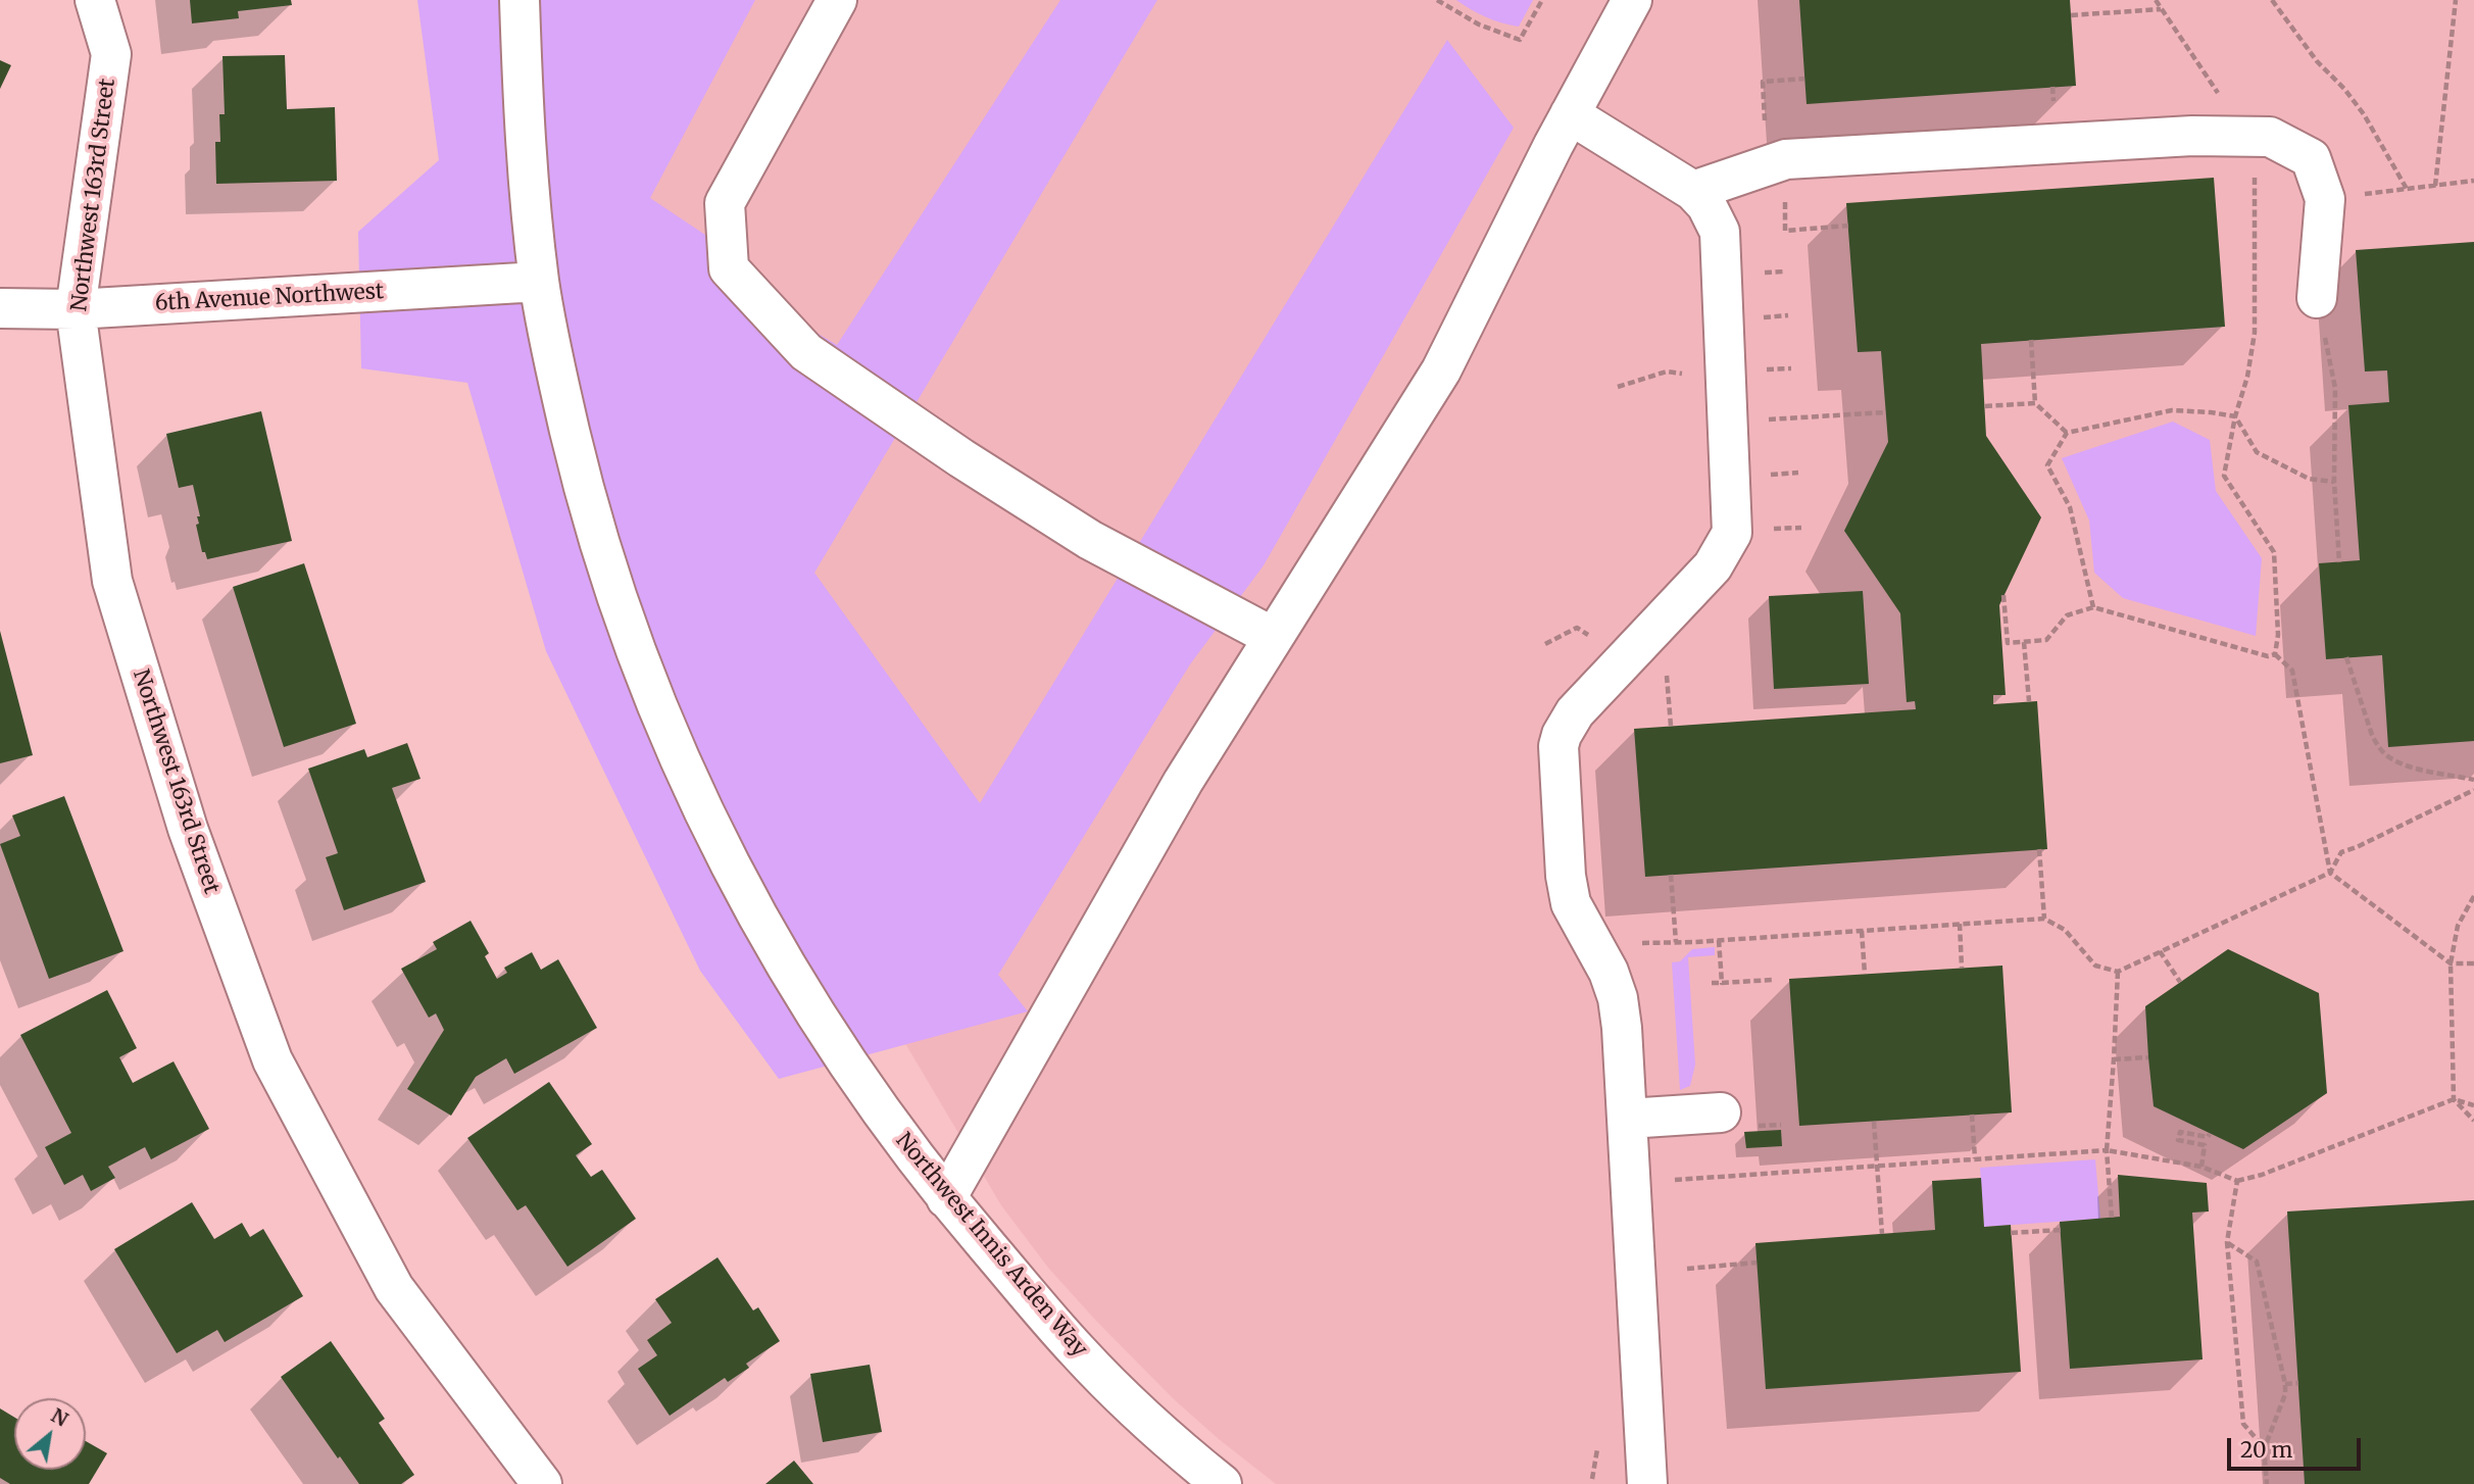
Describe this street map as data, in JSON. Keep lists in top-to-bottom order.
{
  "streets": {
    "street": ["Northwest 163rd Street", "6th Avenue Northwest", "Northwest Innis Arden Way"]
  },
  "crossings": [
    ["Northwest 163rd Street", "6th Avenue Northwest"],
    ["6th Avenue Northwest", "Northwest Innis Arden Way"]
  ],
  "scale_bar": "20 m",
  "north": "top right"
}
